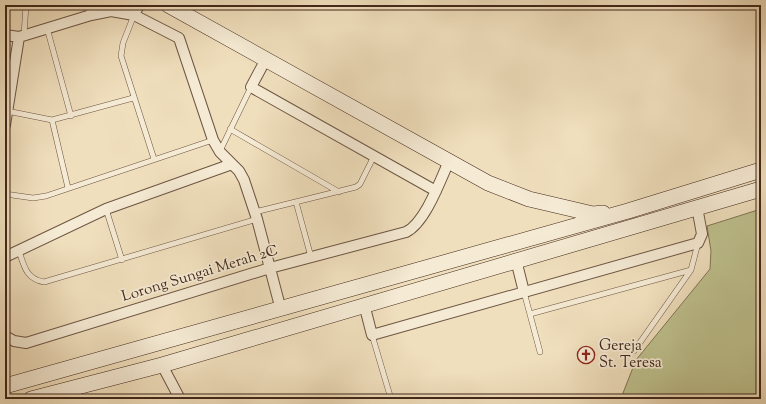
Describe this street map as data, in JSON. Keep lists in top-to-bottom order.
{
  "streets": {
    "street": ["Lorong Sungai Merah 2C"]
  },
  "places": {
    "church": ["Gereja St. Teresa"]
  }
}
